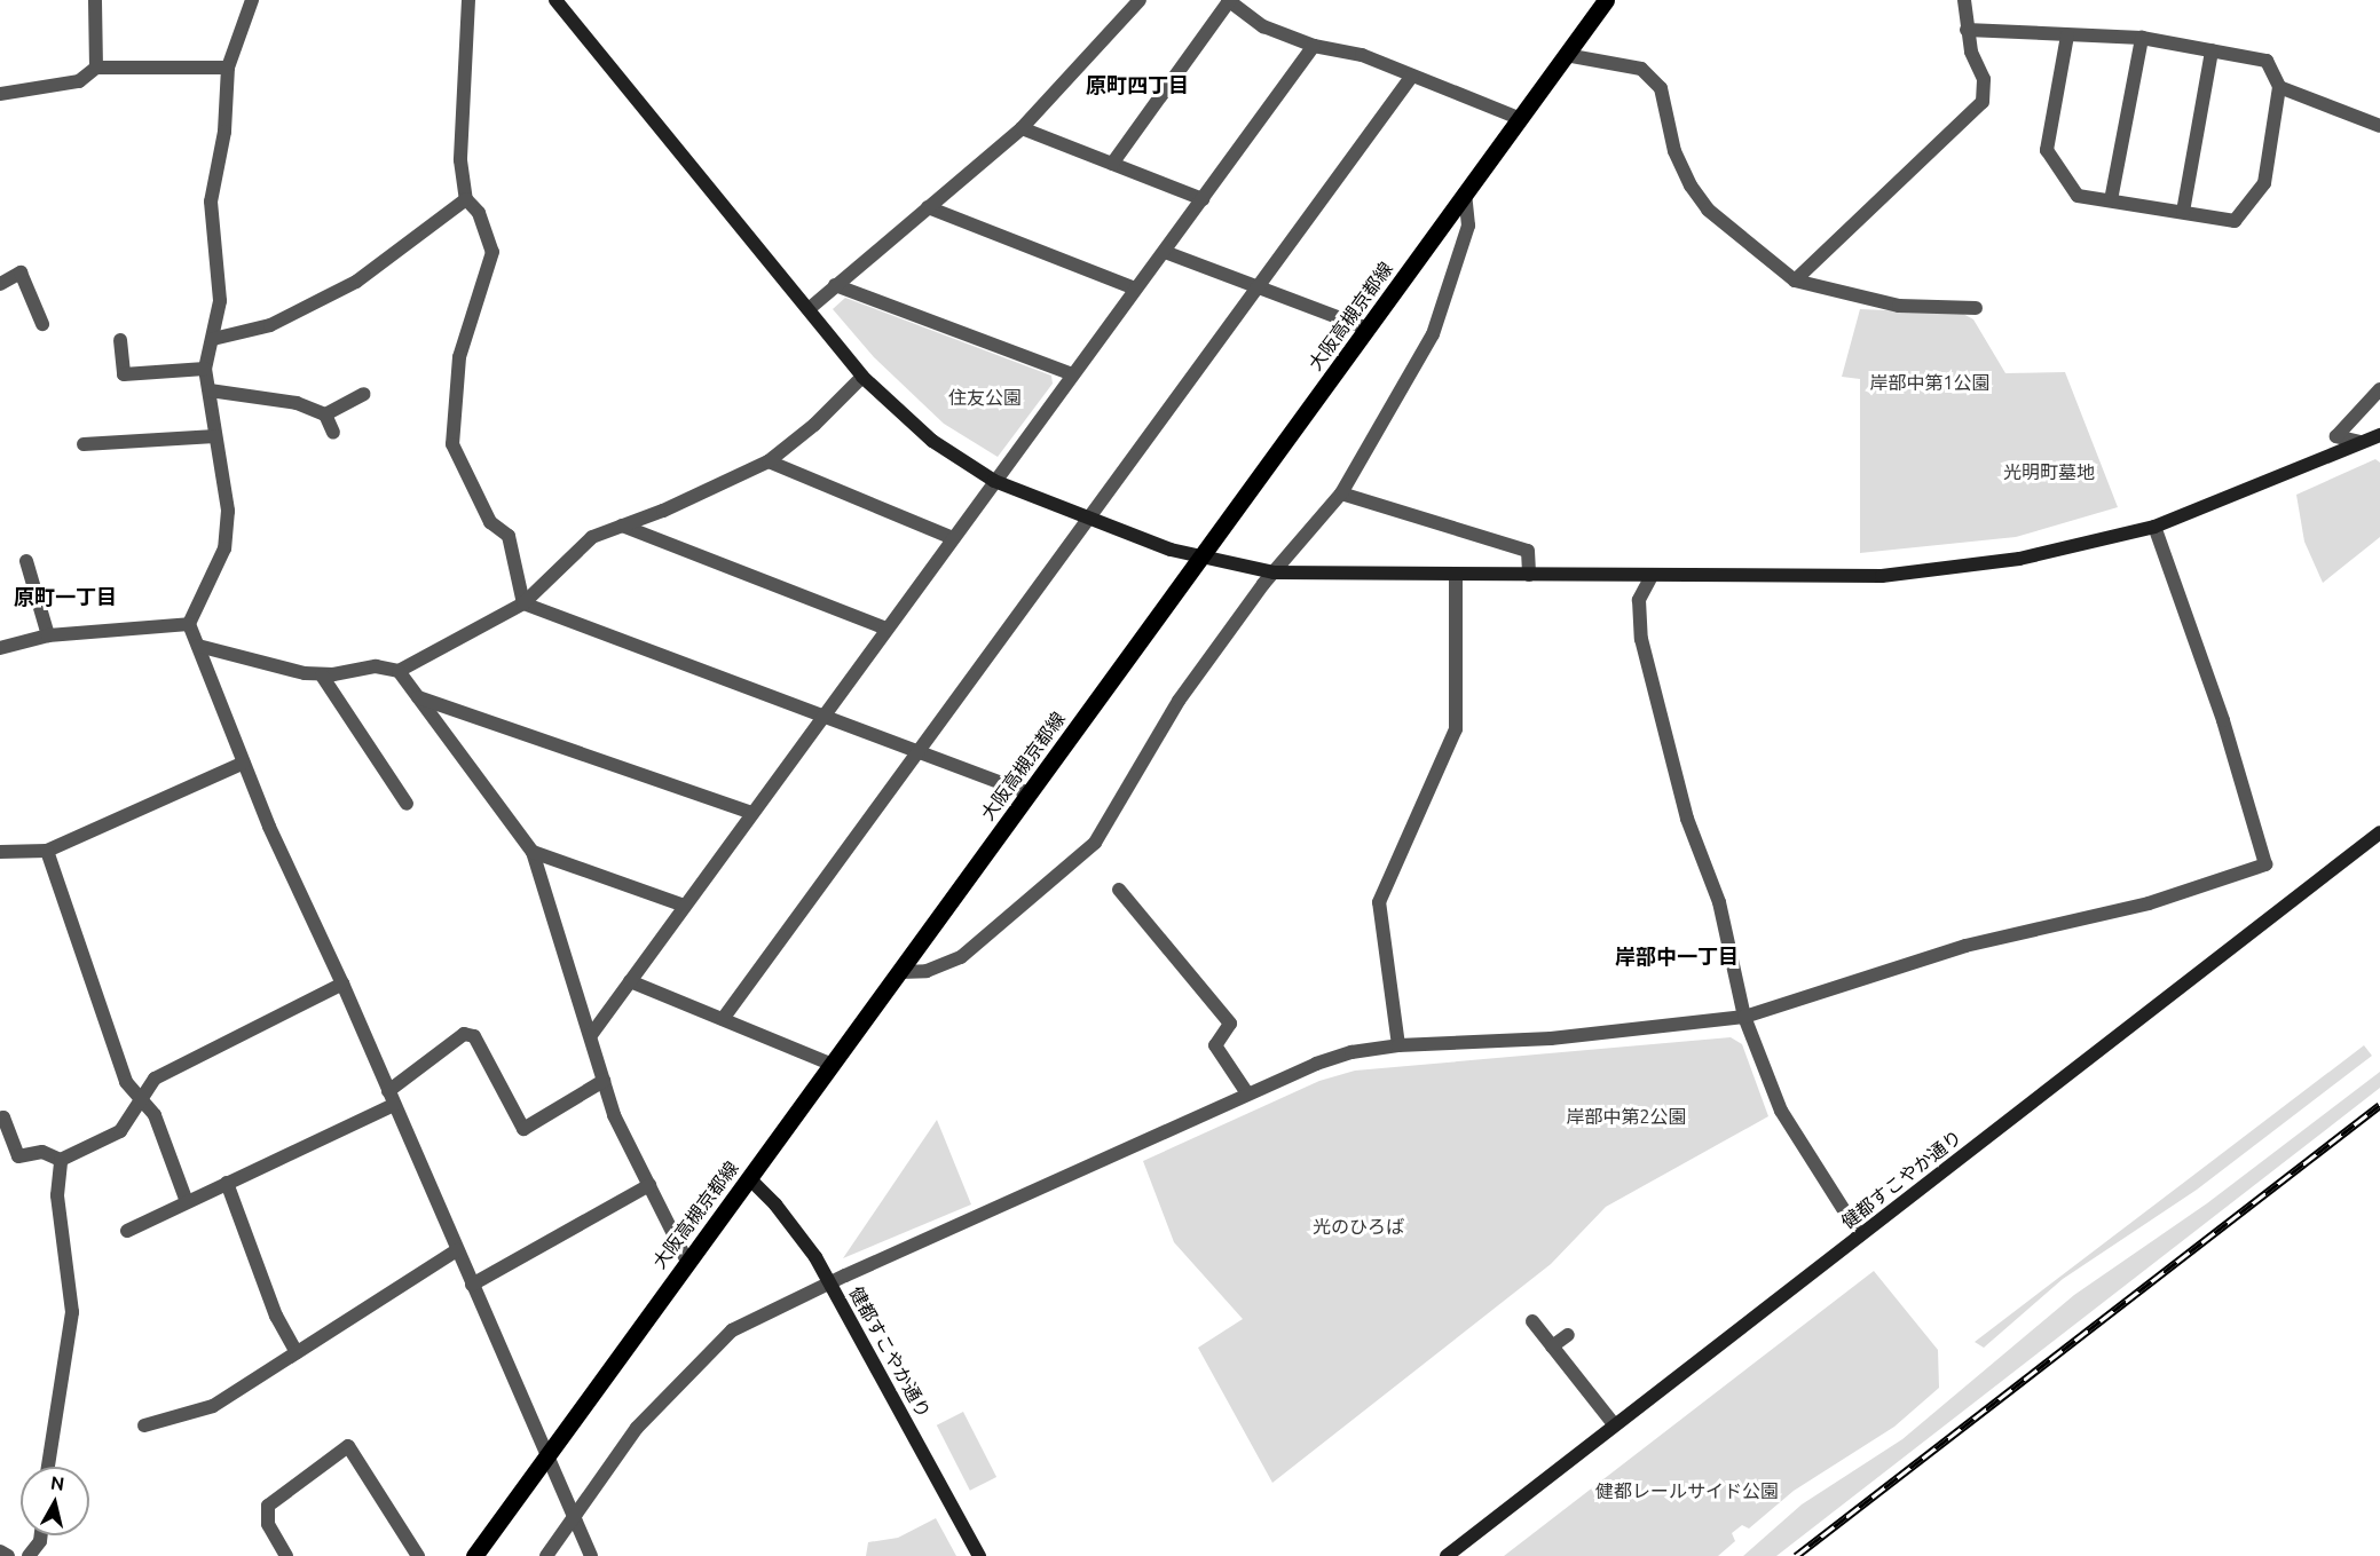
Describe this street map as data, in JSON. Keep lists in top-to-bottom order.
{
  "streets": {
    "main road": ["大阪高槻京都線"],
    "street": ["健都すこやか通り"]
  },
  "crossings": [
    ["大阪高槻京都線", "健都すこやか通り"]
  ],
  "districts": ["原町四丁目", "原町一丁目", "岸部中一丁目"],
  "parks": [
    "岸部中第1公園",
    "住友公園",
    "光明町墓地",
    "岸部中第2公園",
    "光のひろば",
    "健都レールサイド公園"
  ],
  "north": "top"
}
